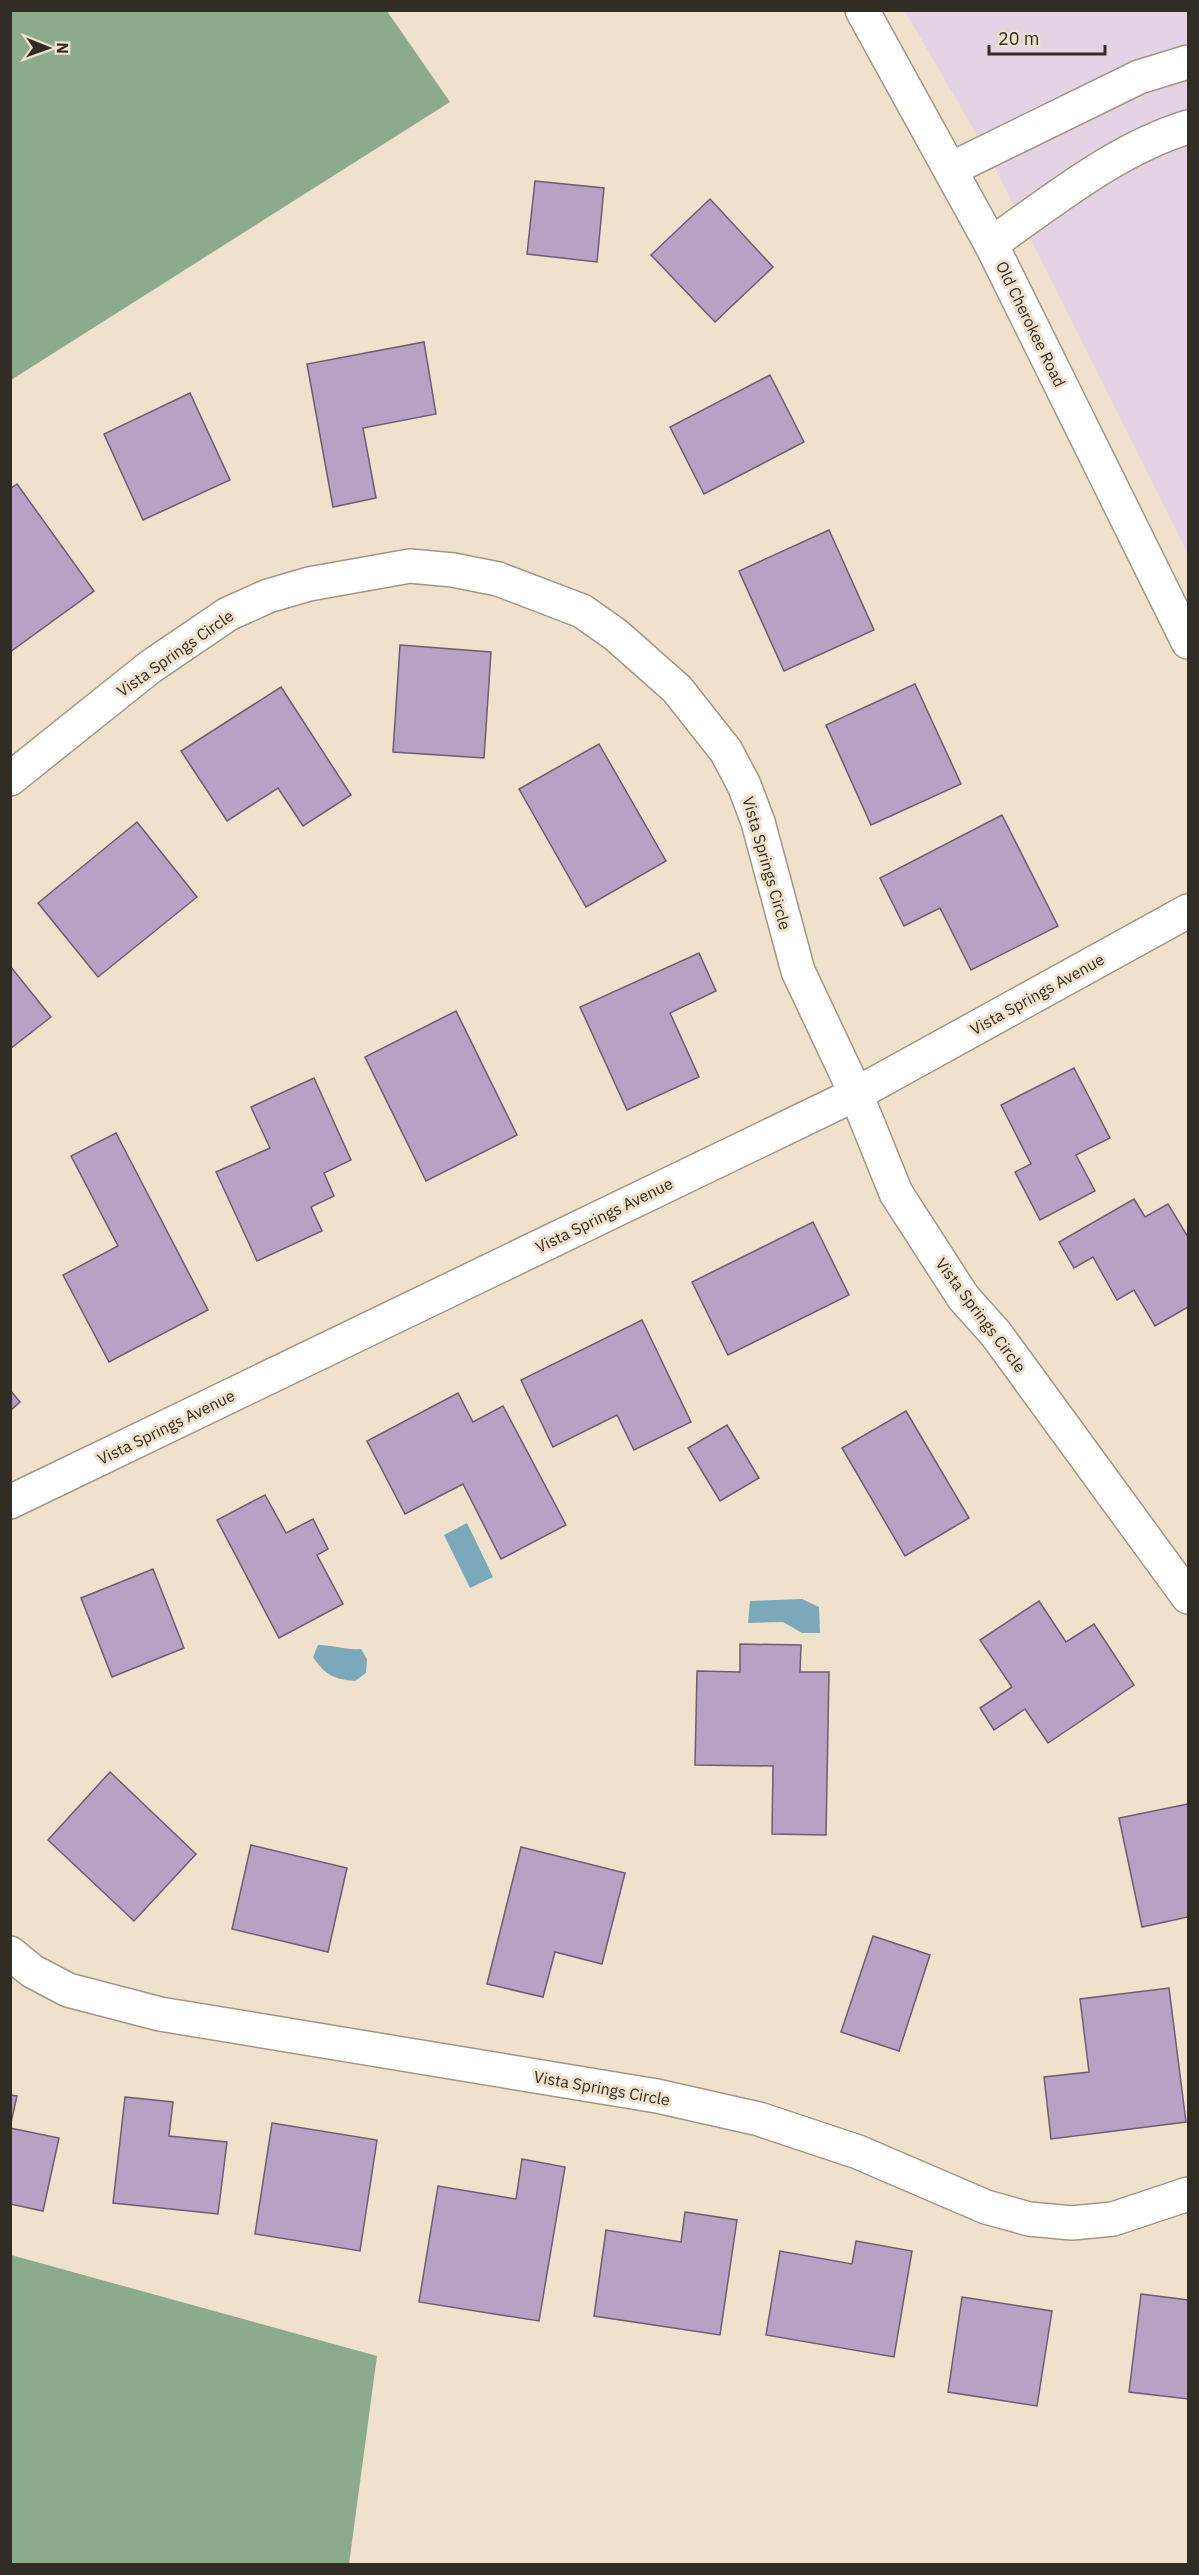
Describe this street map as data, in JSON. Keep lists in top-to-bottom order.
{
  "streets": {
    "street": ["Old Cherokee Road", "Vista Springs Circle", "Vista Springs Avenue"]
  },
  "crossings": [
    ["Vista Springs Circle", "Vista Springs Avenue"]
  ],
  "scale_bar": "20 m",
  "north": "right"
}
